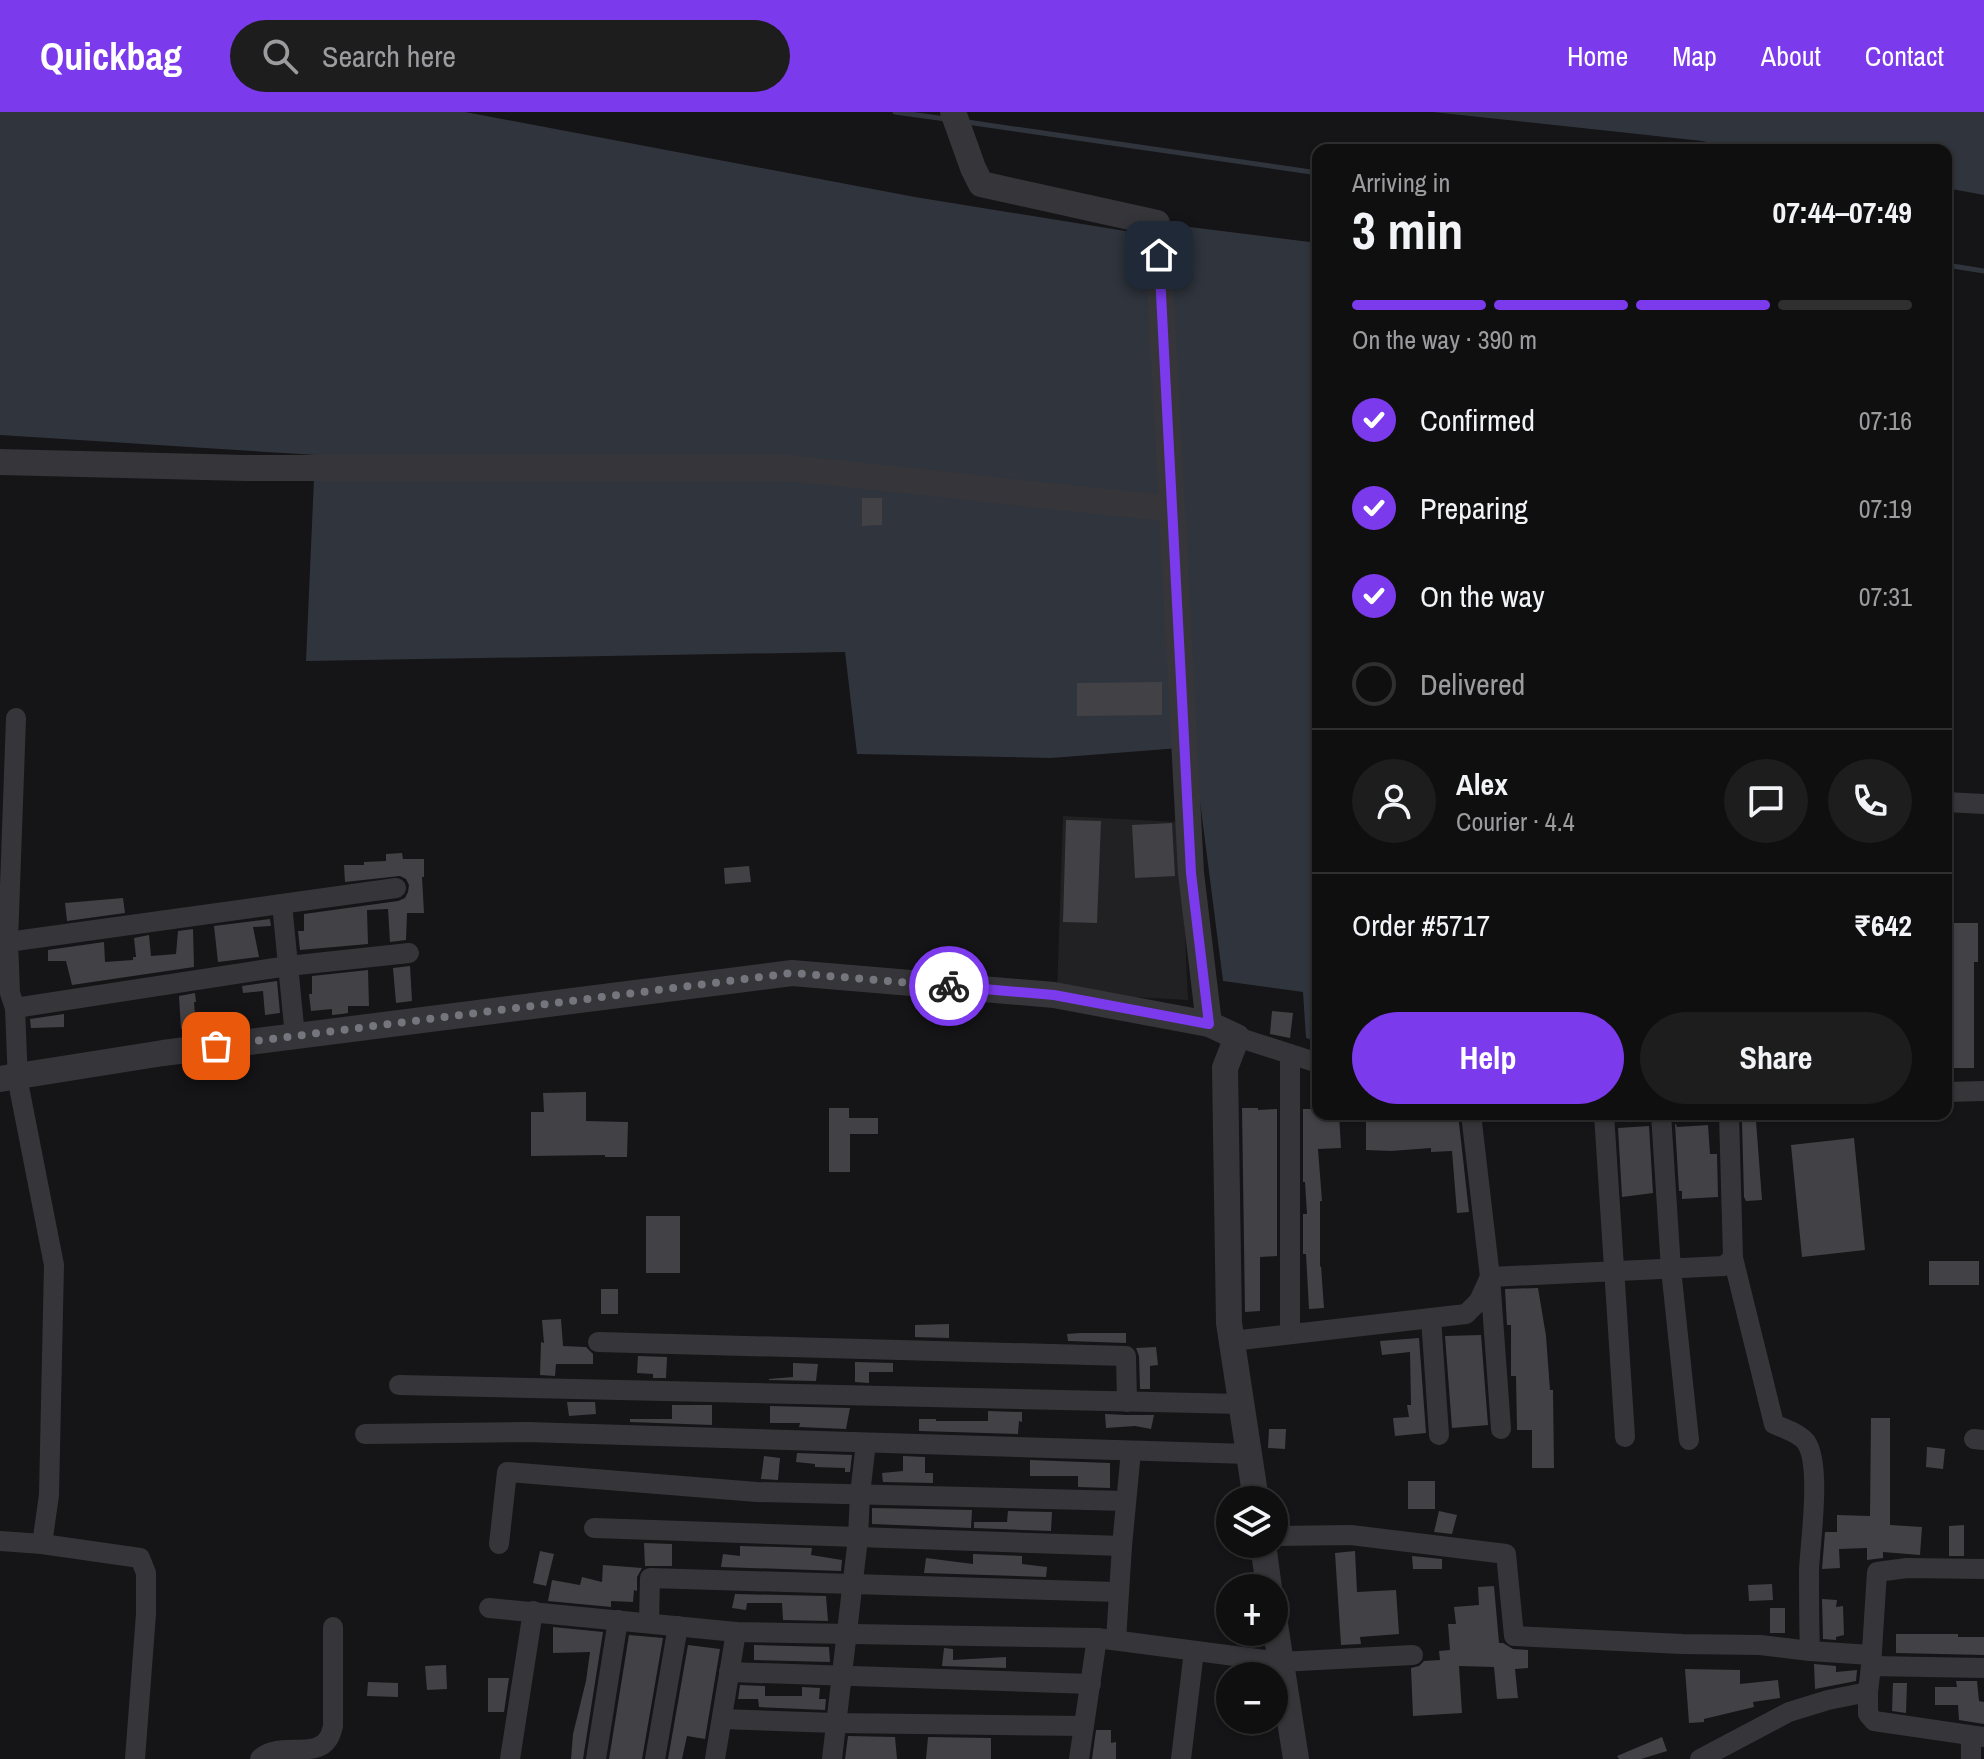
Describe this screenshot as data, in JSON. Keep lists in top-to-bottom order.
{
  "page": {
    "header": "Quickbag",
    "search": "Search here",
    "nav": [
      "Home",
      "Map",
      "About",
      "Contact"
    ],
    "heading": ["3 min", "Arriving in", "07:44–07:49"],
    "panel": [
      "Alex",
      "Courier · 4.4",
      "Order #5717",
      "₹642"
    ],
    "bar": "On the way · 390 m",
    "list": [
      ["Confirmed", "07:16"],
      ["Preparing", "07:19"],
      ["On the way", "07:31"],
      "Delivered"
    ],
    "buttons": ["Help", "Share"],
    "map_buttons": ["+", "−"]
  }
}
